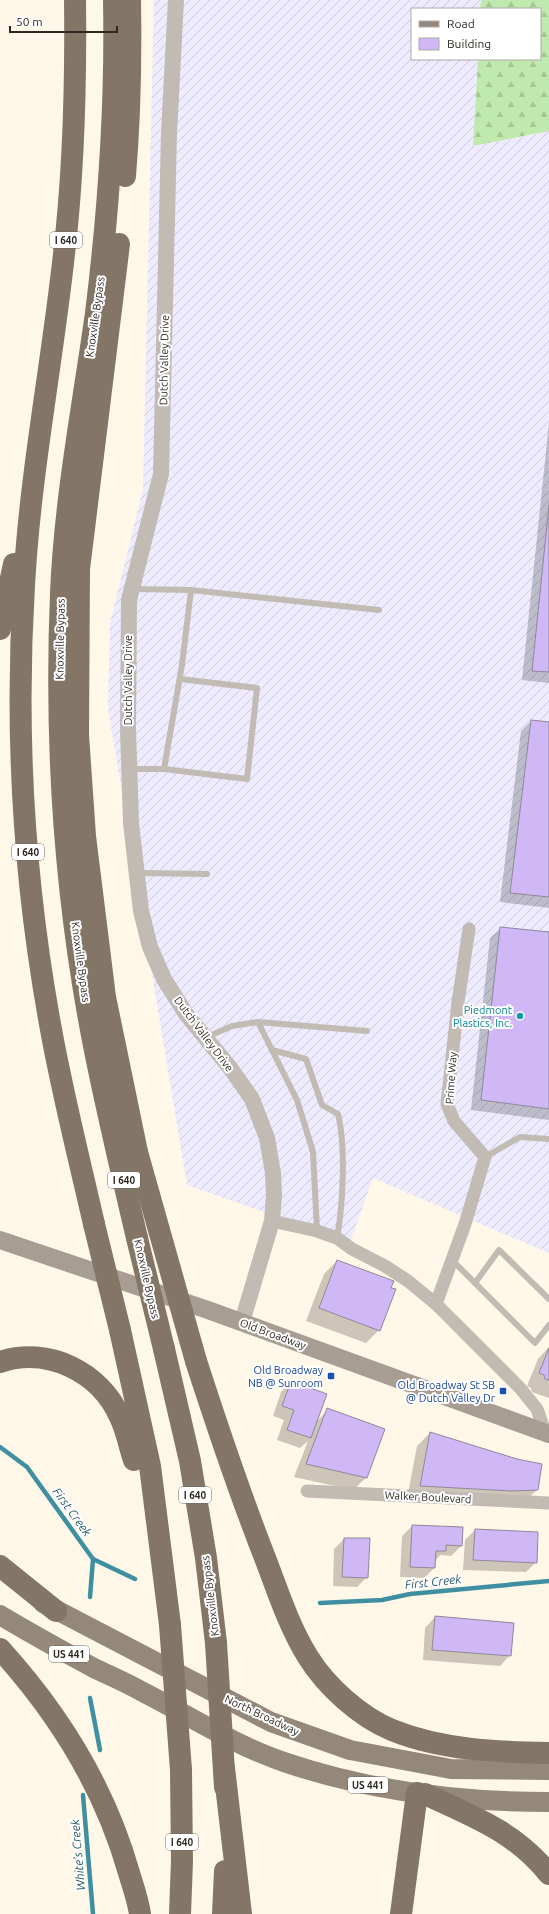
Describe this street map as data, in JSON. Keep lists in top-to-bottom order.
{
  "streets": {
    "highway": ["I 640", "Knoxville Bypass"],
    "main road": ["Old Broadway", "US 441", "North Broadway"],
    "street": ["Dutch Valley Drive", "Prime Way", "Walker Boulevard"]
  },
  "crossings": [
    ["Dutch Valley Drive", "Old Broadway"]
  ],
  "water": ["First Creek", "White's Creek"],
  "places": {
    "other": ["Piedmont Plastics, Inc."],
    "transit": ["Old Broadway NB @ Sunroom", "Old Broadway St SB @ Dutch Valley Dr"]
  },
  "legend": ["Road", "Building"],
  "scale_bar": "50 m"
}
